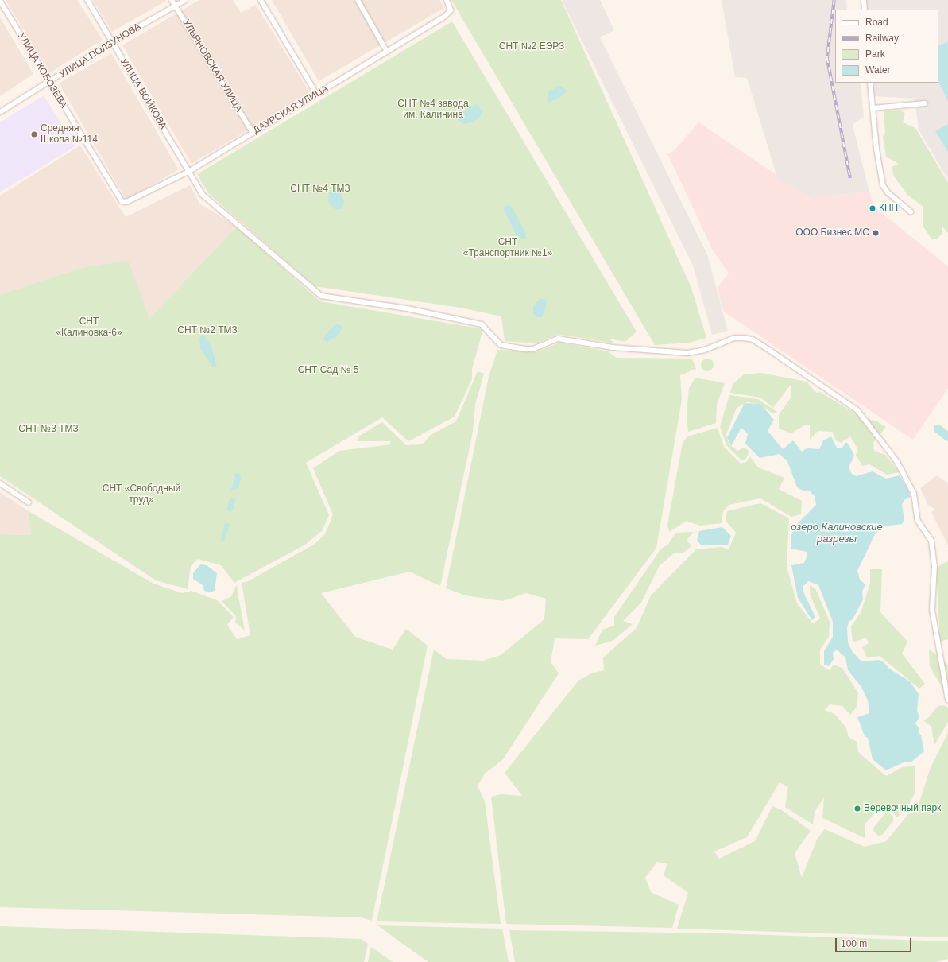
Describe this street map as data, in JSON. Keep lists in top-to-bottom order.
{
  "streets": {
    "street": [
      "УЛИЦА ПОЛЗУНОВА",
      "УЛЬЯНОВСКАЯ УЛИЦА",
      "УЛИЦА КОБОЗЕВА",
      "УЛИЦА ВОЙКОВА",
      "ДАУРСКАЯ УЛИЦА"
    ]
  },
  "crossings": [
    ["УЛИЦА ПОЛЗУНОВА", "УЛЬЯНОВСКАЯ УЛИЦА"],
    ["УЛИЦА ПОЛЗУНОВА", "УЛИЦА КОБОЗЕВА"],
    ["УЛИЦА ПОЛЗУНОВА", "УЛИЦА ВОЙКОВА"],
    ["УЛЬЯНОВСКАЯ УЛИЦА", "ДАУРСКАЯ УЛИЦА"],
    ["УЛИЦА КОБОЗЕВА", "ДАУРСКАЯ УЛИЦА"],
    ["УЛИЦА ВОЙКОВА", "ДАУРСКАЯ УЛИЦА"]
  ],
  "water": ["озеро Калиновские разрезы"],
  "parks": [
    "СНТ №2 ЕЭРЗ",
    "СНТ №4 завода им. Калинина",
    "СНТ №4 ТМЗ",
    "СНТ «Транспортник №1»",
    "СНТ «Калиновка-6»",
    "СНТ №2 ТМЗ",
    "СНТ Сад № 5",
    "СНТ №3 ТМЗ",
    "СНТ «Свободный труд»"
  ],
  "places": [
    "Средняя Школа №114",
    "КПП",
    "ООО Бизнес МС",
    "Веревочный парк"
  ],
  "legend": [
    "Road",
    "Railway",
    "Park",
    "Water"
  ],
  "scale_bar": "100 m"
}
